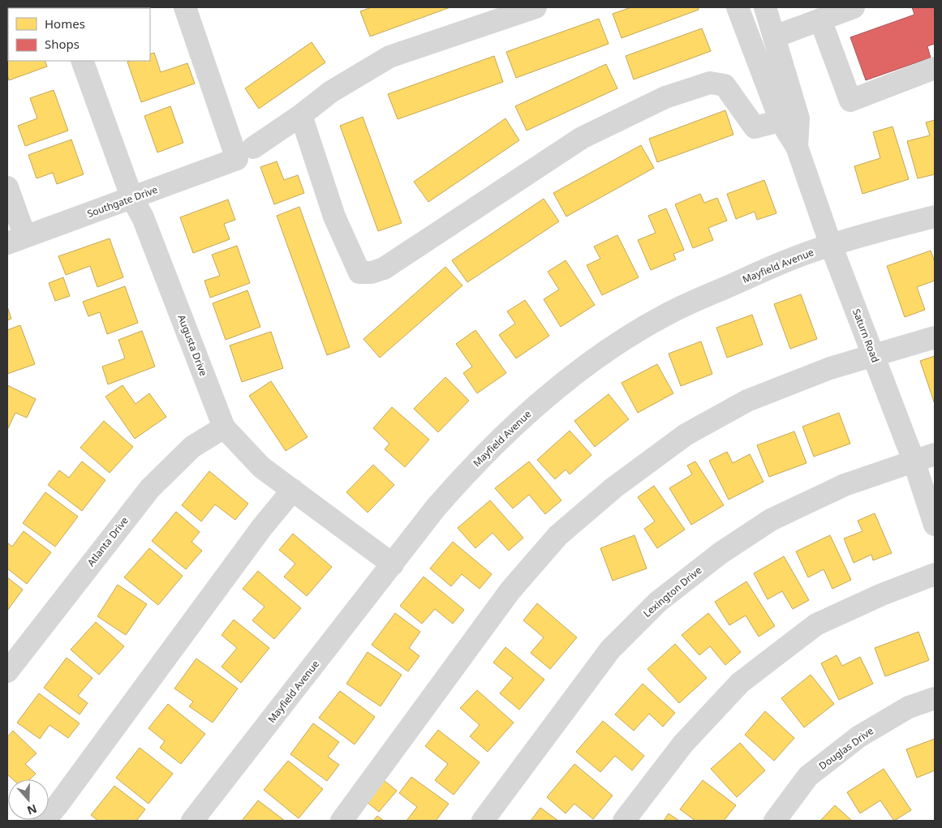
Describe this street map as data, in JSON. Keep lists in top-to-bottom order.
{
  "streets": {
    "street": [
      "Southgate Drive",
      "Mayfield Avenue",
      "Saturn Road",
      "Augusta Drive",
      "Atlanta Drive",
      "Lexington Drive",
      "Douglas Drive"
    ]
  },
  "crossings": [
    ["Southgate Drive", "Augusta Drive"],
    ["Mayfield Avenue", "Saturn Road"],
    ["Mayfield Avenue", "Augusta Drive"],
    ["Saturn Road", "Lexington Drive"],
    ["Augusta Drive", "Atlanta Drive"]
  ],
  "legend": ["Homes", "Shops"],
  "north": "bottom"
}
